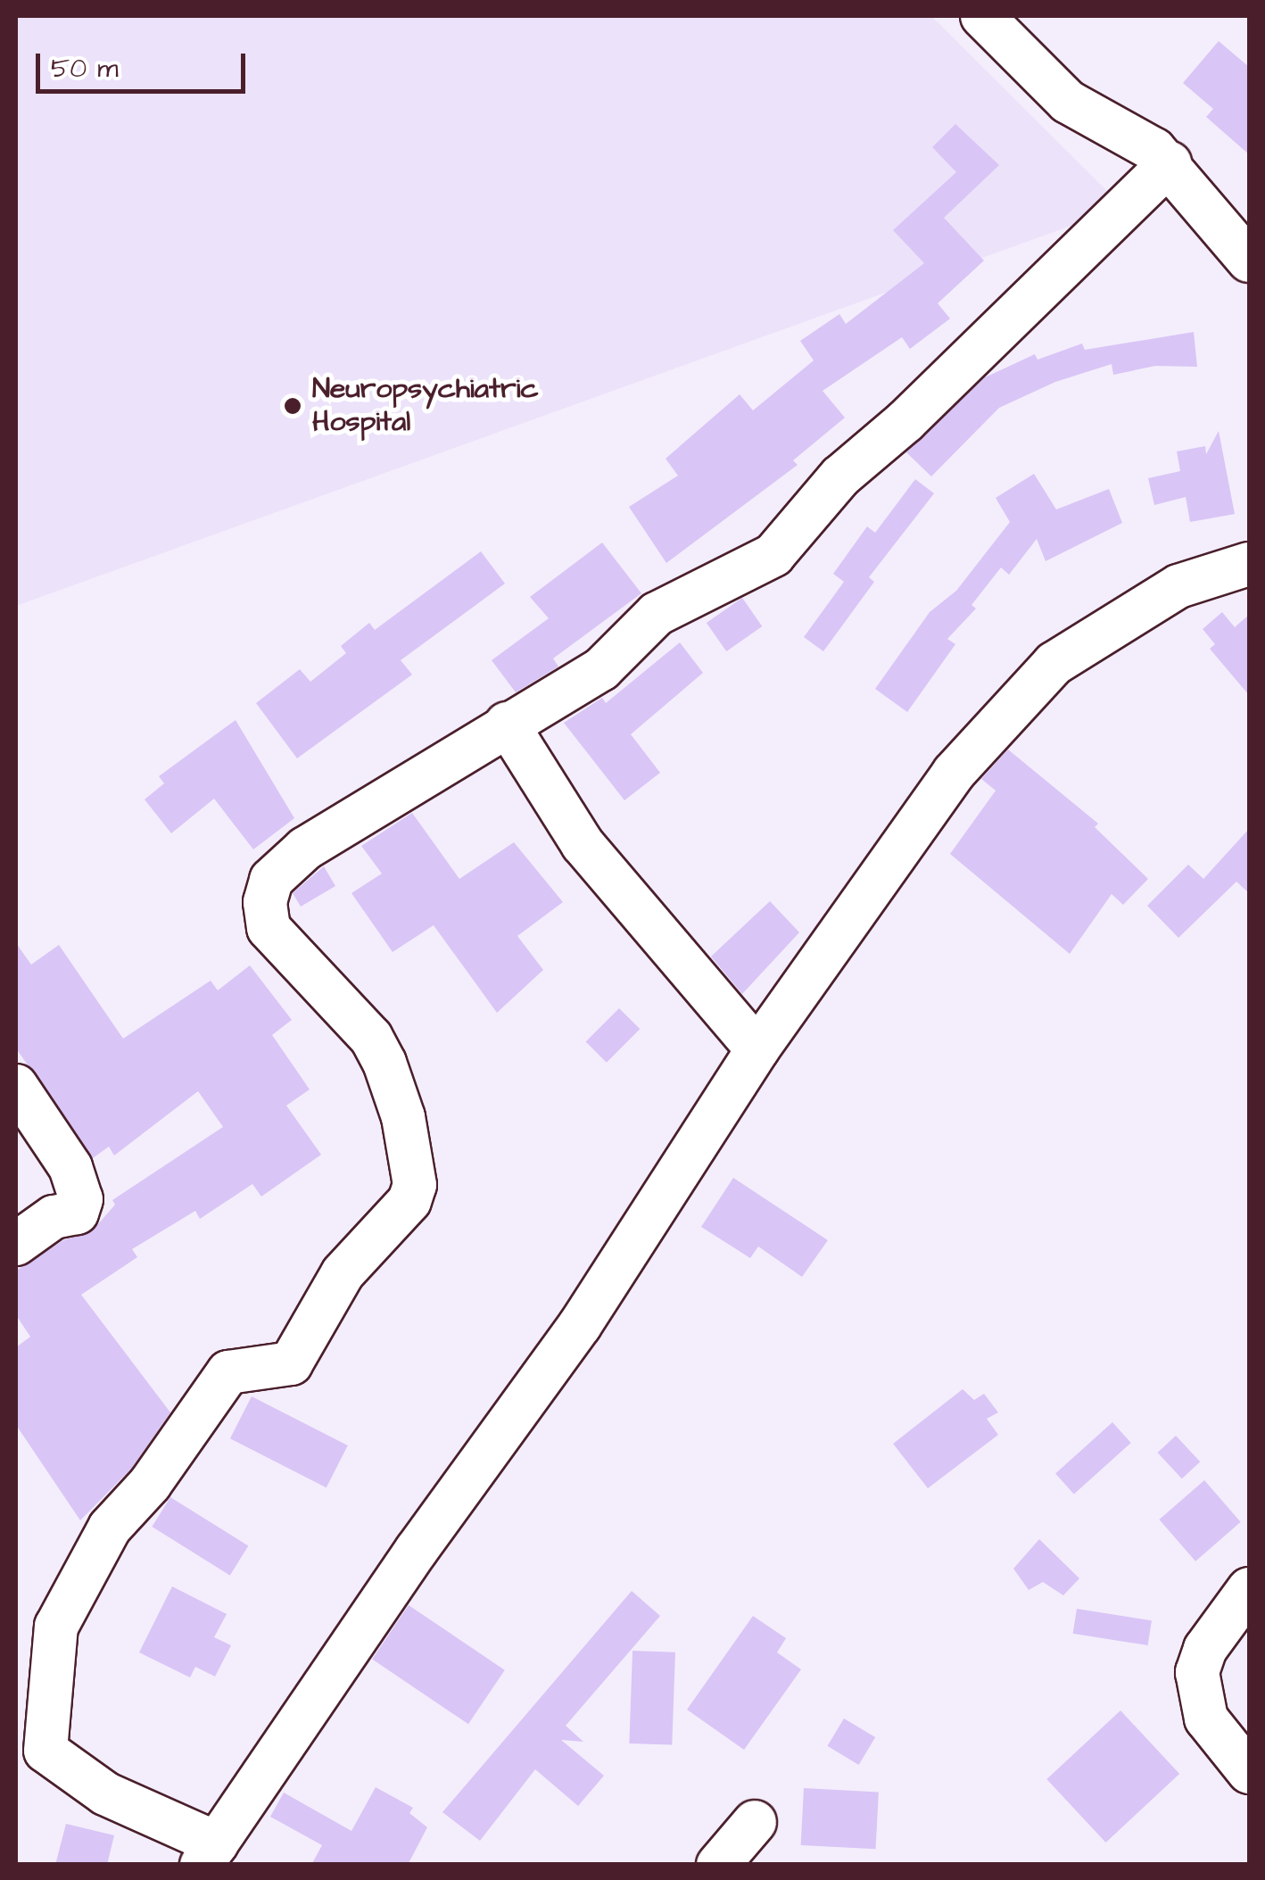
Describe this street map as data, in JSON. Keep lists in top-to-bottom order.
{
  "places": ["Neuropsychiatric Hospital"],
  "scale_bar": "50 m"
}
